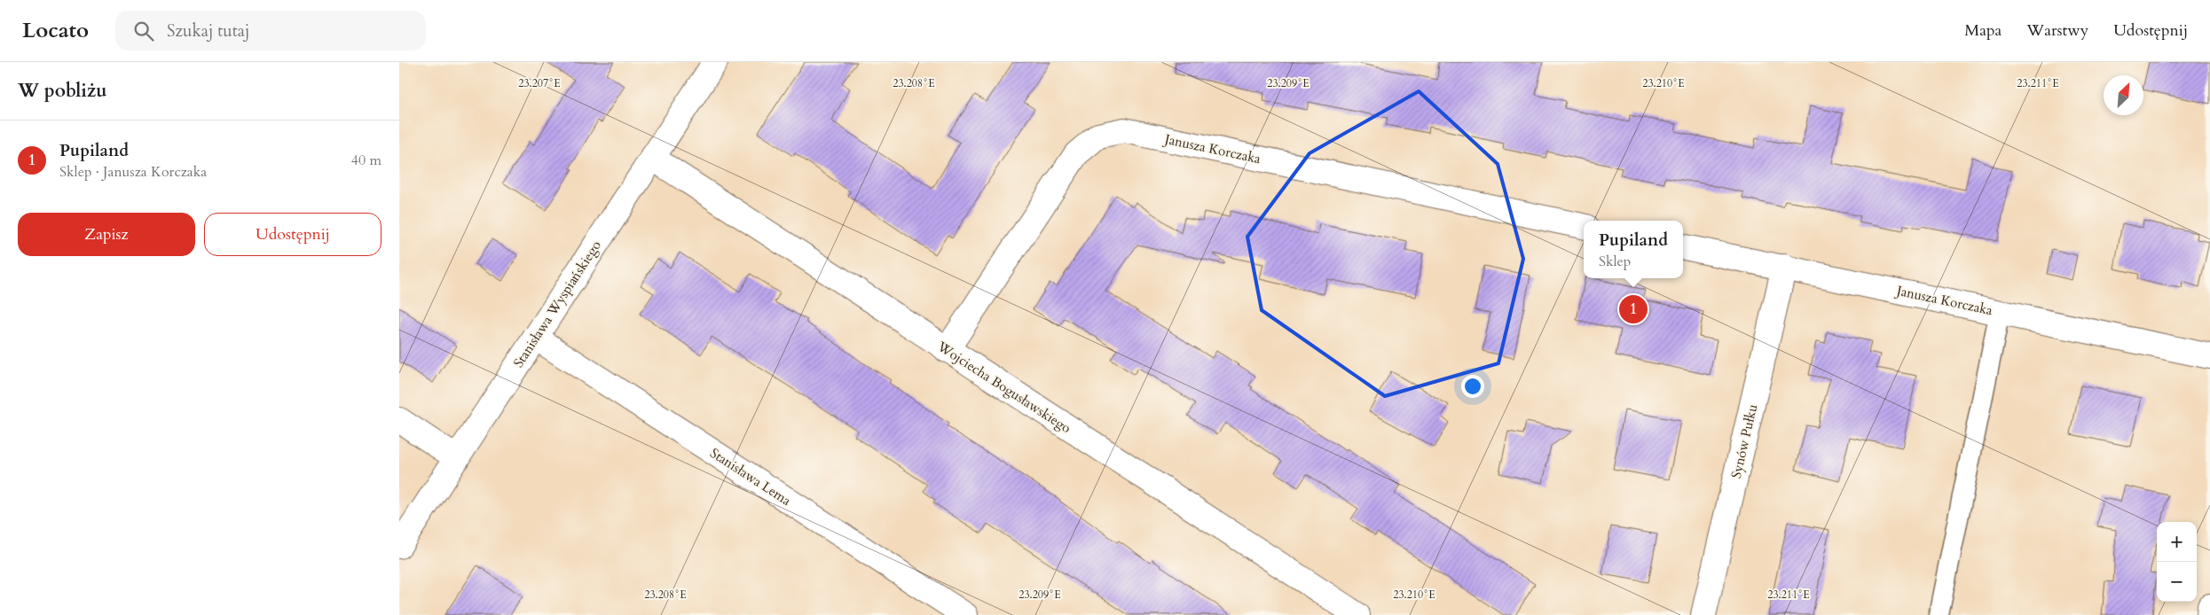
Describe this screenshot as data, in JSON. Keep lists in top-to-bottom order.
{
  "streets": {
    "street": [
      "Janusza Korczaka",
      "Stanisława Wyspiańskiego",
      "Wojciecha Bogusławskiego",
      "Synów Pułku",
      "Stanisława Lema"
    ]
  },
  "crossings": [
    ["Janusza Korczaka", "Wojciecha Bogusławskiego"],
    ["Janusza Korczaka", "Synów Pułku"],
    ["Stanisława Wyspiańskiego", "Wojciecha Bogusławskiego"],
    ["Stanisława Wyspiańskiego", "Stanisława Lema"]
  ],
  "north": "top right",
  "page": {
    "header": "Locato",
    "search": "Szukaj tutaj",
    "nav": ["Mapa", "Warstwy", "Udostępnij"],
    "heading": "W pobliżu",
    "list": [
      {
        "mark": "1",
        "name": "Pupiland",
        "note": "Sklep · Janusza Korczaka",
        "value": "40 m"
      }
    ],
    "buttons": ["Zapisz", "Udostępnij"],
    "popup": ["Pupiland", "Sklep"],
    "pins": "1",
    "map_buttons": ["+", "−"]
  },
  "coordinates": [
    "23.207°E",
    "23.208°E",
    "23.209°E",
    "23.210°E",
    "23.211°E"
  ]
}
